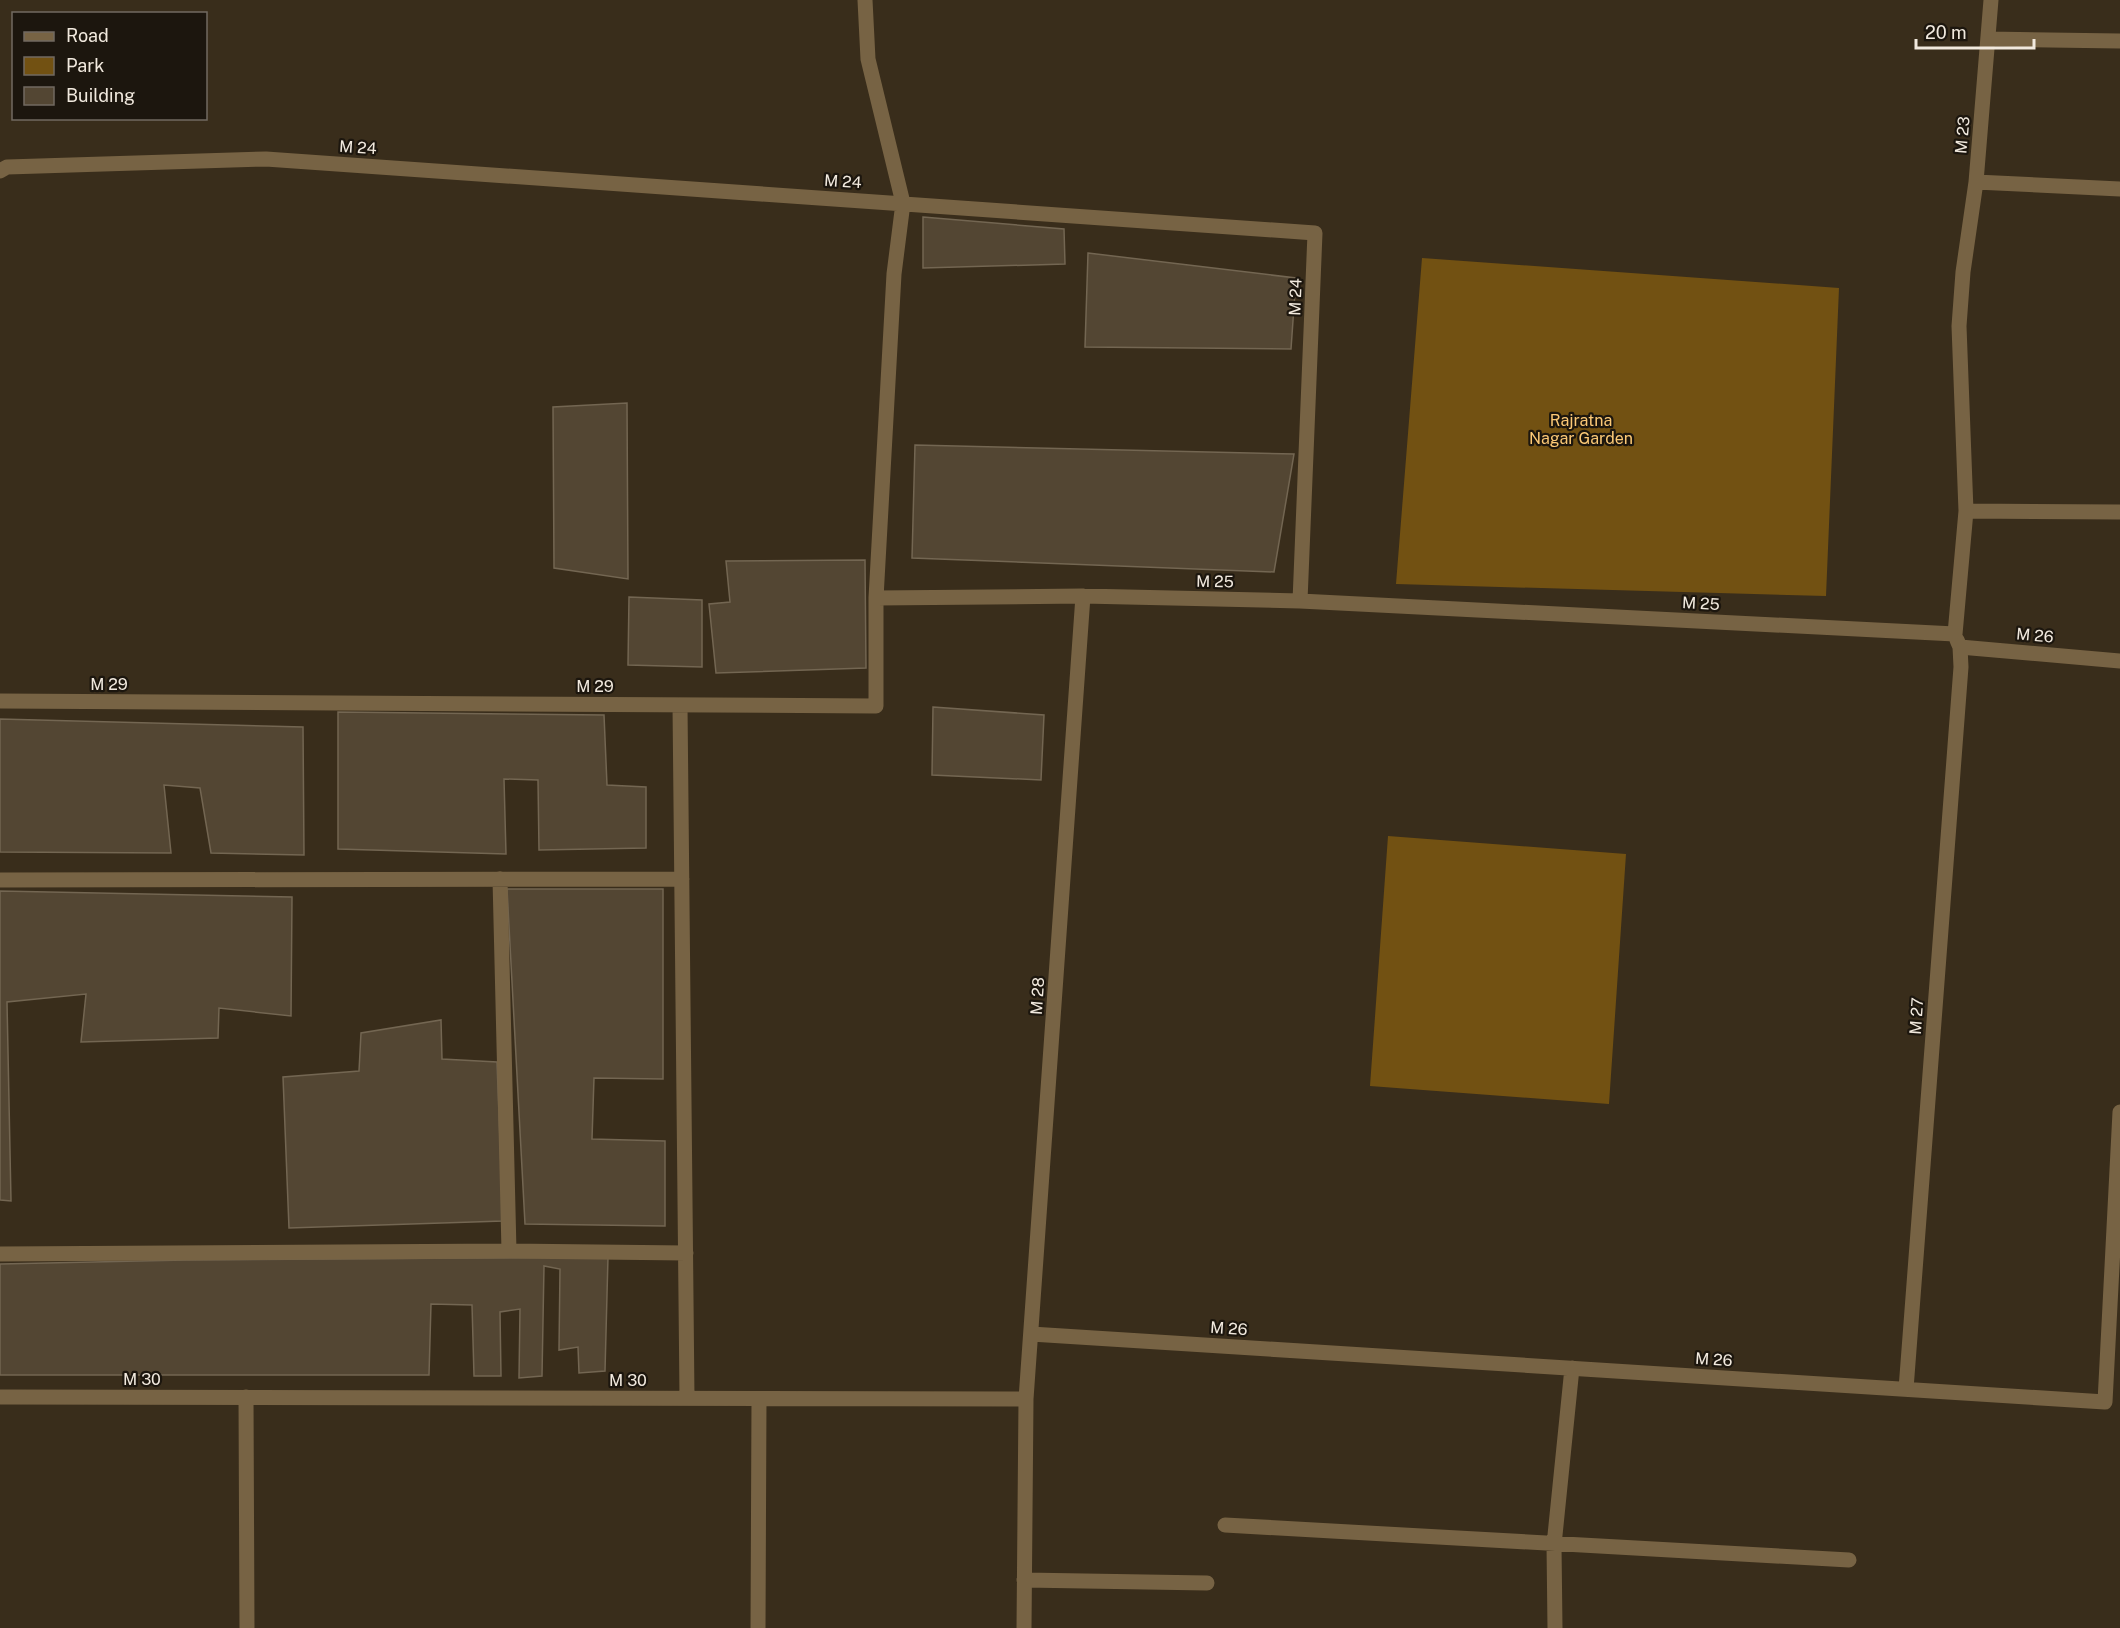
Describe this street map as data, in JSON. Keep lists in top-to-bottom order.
{
  "streets": {
    "street": [
      "M 23",
      "M 24",
      "M 25",
      "M 26",
      "M 29",
      "M 28",
      "M 27",
      "M 30"
    ]
  },
  "crossings": [
    ["M 24", "M 25"],
    ["M 25", "M 26"],
    ["M 25", "M 28"],
    ["M 25", "M 27"],
    ["M 26", "M 28"],
    ["M 26", "M 27"],
    ["M 28", "M 30"]
  ],
  "parks": ["Rajratna Nagar Garden"],
  "legend": ["Road", "Park", "Building"],
  "scale_bar": "20 m"
}
